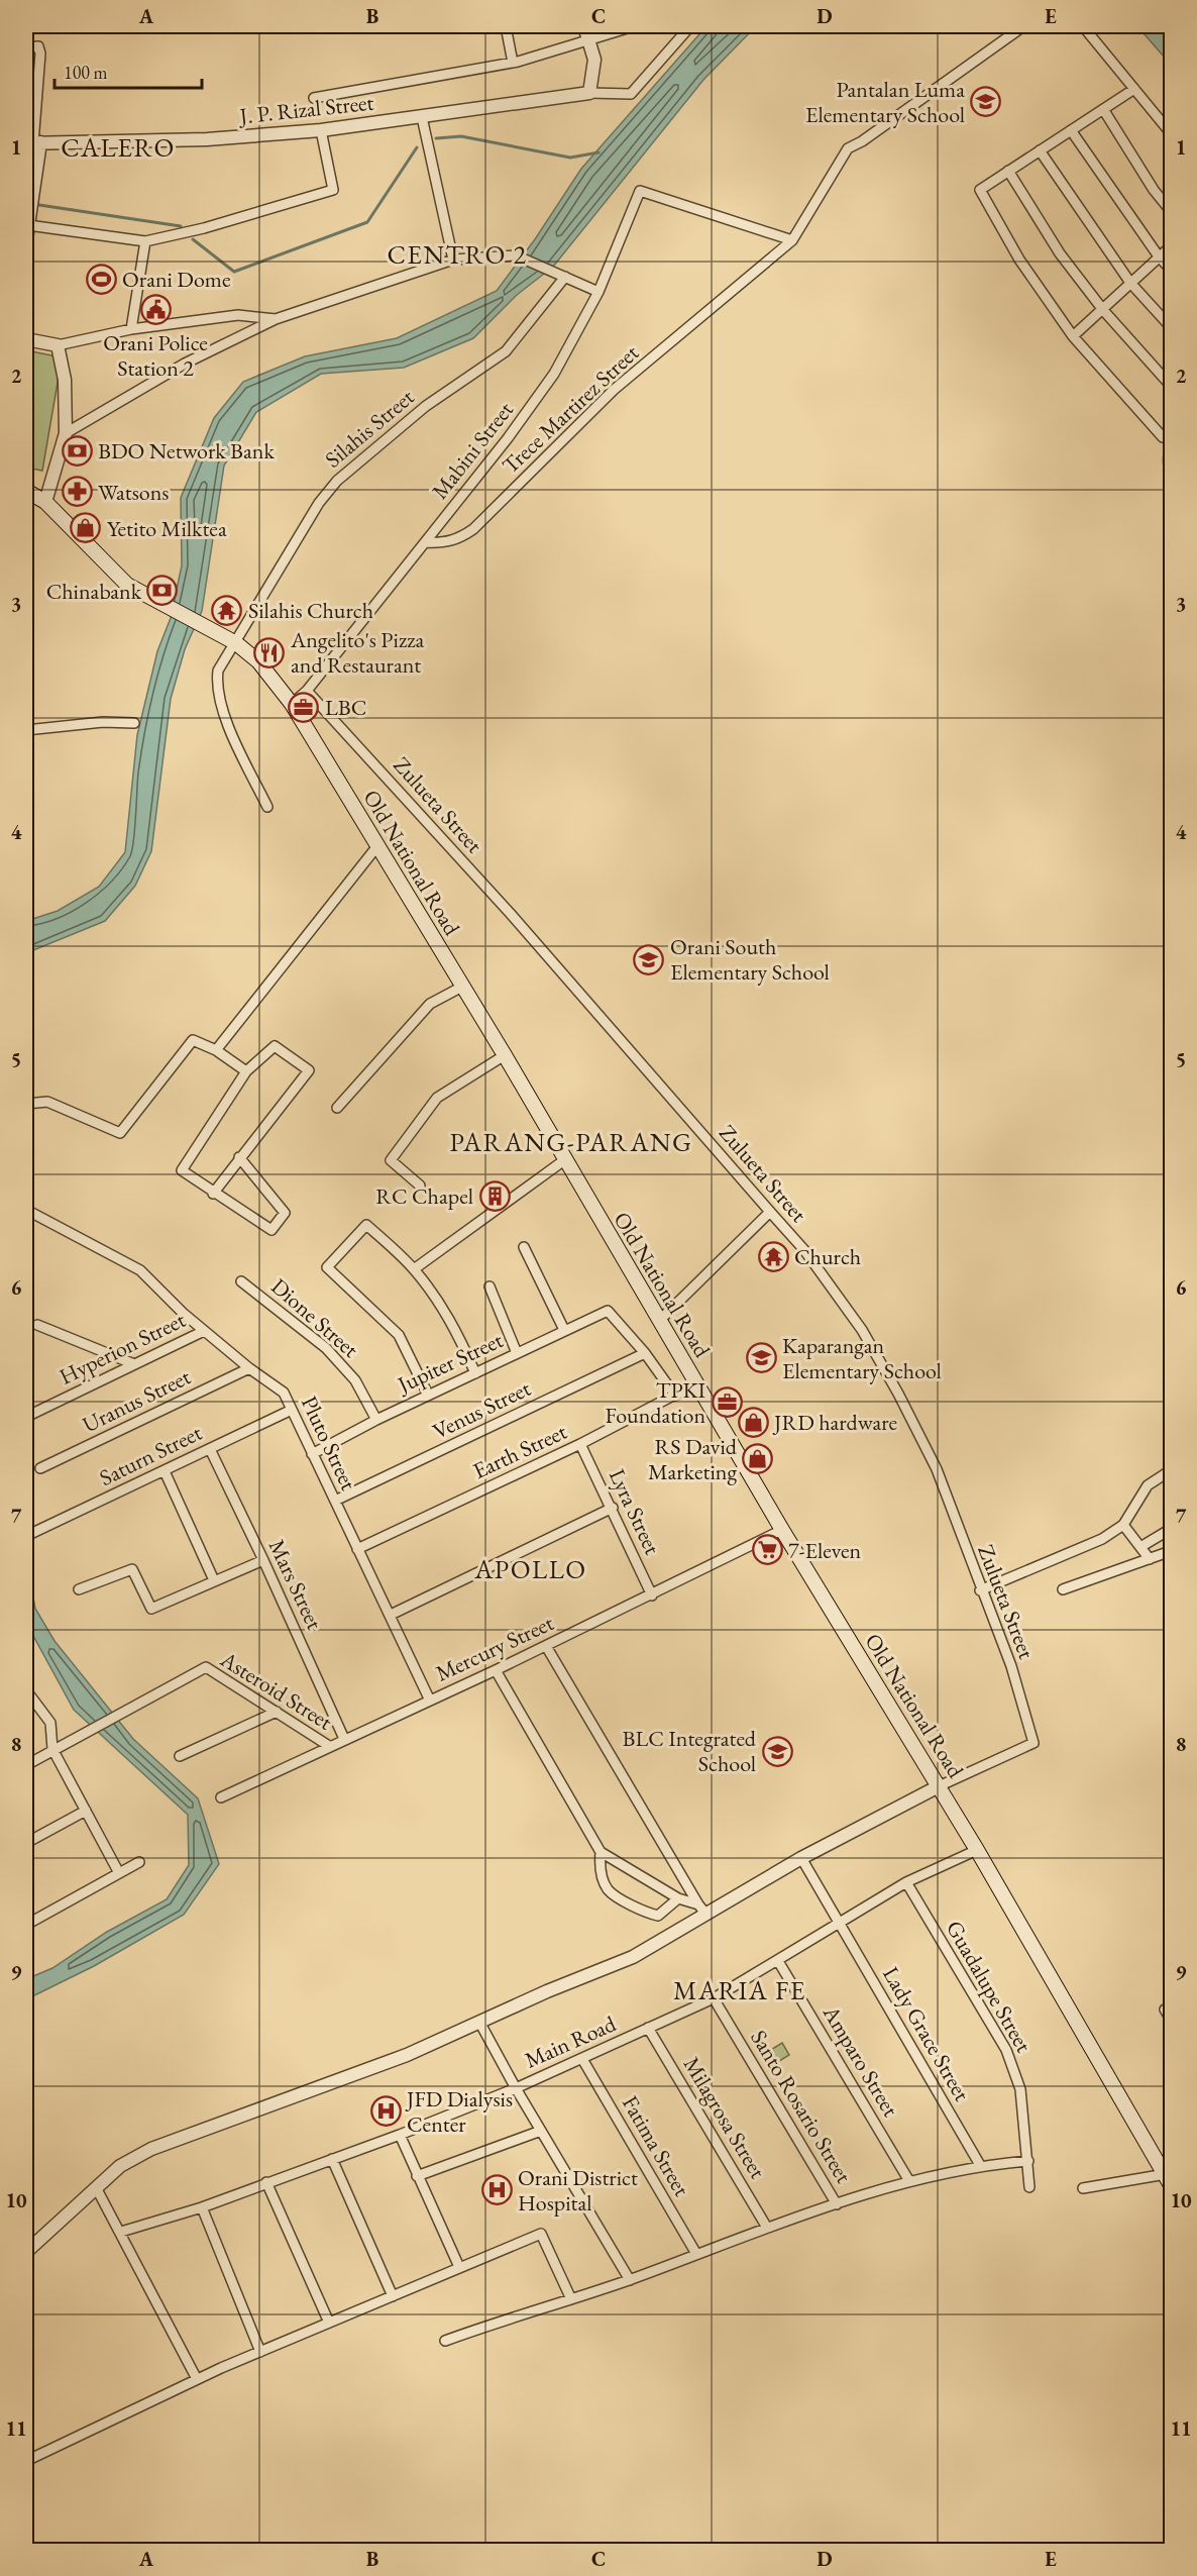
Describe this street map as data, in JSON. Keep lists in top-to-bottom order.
{
  "streets": {
    "main road": ["Old National Road"],
    "street": [
      "J. P. Rizal Street",
      "Trece Martirez Street",
      "Silahis Street",
      "Mabini Street",
      "Zulueta Street",
      "Dione Street",
      "Hyperion Street",
      "Jupiter Street",
      "Uranus Street",
      "Venus Street",
      "Pluto Street",
      "Earth Street",
      "Saturn Street",
      "Lyra Street",
      "Mars Street",
      "Mercury Street",
      "Asteroid Street",
      "Guadalupe Street",
      "Lady Grace Street",
      "Main Road",
      "Amparo Street",
      "Santo Rosario Street",
      "Milagrosa Street",
      "Fatima Street"
    ]
  },
  "crossings": [
    ["Trece Martirez Street", "Mabini Street"],
    ["Silahis Street", "Old National Road"],
    ["Mabini Street", "Zulueta Street"],
    ["Mabini Street", "Old National Road"],
    ["Zulueta Street", "Old National Road"],
    ["Old National Road", "Earth Street"],
    ["Old National Road", "Mercury Street"],
    ["Old National Road", "Main Road"],
    ["Dione Street", "Jupiter Street"],
    ["Hyperion Street", "Pluto Street"],
    ["Jupiter Street", "Venus Street"],
    ["Jupiter Street", "Pluto Street"],
    ["Uranus Street", "Pluto Street"],
    ["Venus Street", "Pluto Street"],
    ["Pluto Street", "Earth Street"],
    ["Pluto Street", "Saturn Street"],
    ["Pluto Street", "Mercury Street"],
    ["Earth Street", "Lyra Street"],
    ["Saturn Street", "Mars Street"],
    ["Lyra Street", "Mercury Street"],
    ["Mars Street", "Mercury Street"],
    ["Mercury Street", "Asteroid Street"],
    ["Guadalupe Street", "Main Road"],
    ["Lady Grace Street", "Main Road"],
    ["Main Road", "Amparo Street"],
    ["Main Road", "Santo Rosario Street"],
    ["Main Road", "Milagrosa Street"],
    ["Main Road", "Fatima Street"]
  ],
  "districts": [
    "CALERO",
    "CENTRO 2",
    "PARANG-PARANG",
    "APOLLO",
    "MARIA FE"
  ],
  "places": {
    "school or university": [
      "Pantalan Luma Elementary School",
      "Orani South Elementary School",
      "Kaparangan Elementary School",
      "BLC Integrated School"
    ],
    "sports": ["Orani Dome"],
    "public building": ["Orani Police Station 2"],
    "bank": ["BDO Network Bank", "Chinabank"],
    "pharmacy": ["Watsons"],
    "shop": ["Yetito Milktea", "JRD hardware", "RS David Marketing"],
    "temple": ["Silahis Church", "Church"],
    "restaurant": ["Angelito's Pizza and Restaurant"],
    "office": ["LBC", "TPKI Foundation"],
    "building": ["RC Chapel"],
    "supermarket": ["7-Eleven"],
    "hospital": ["JFD Dialysis Center", "Orani District Hospital"]
  },
  "scale_bar": "100 m",
  "grid": {
    "columns": [
      "A",
      "B",
      "C",
      "D",
      "E"
    ],
    "rows": [
      "1",
      "2",
      "3",
      "4",
      "5",
      "6",
      "7",
      "8",
      "9",
      "10",
      "11"
    ]
  }
}
